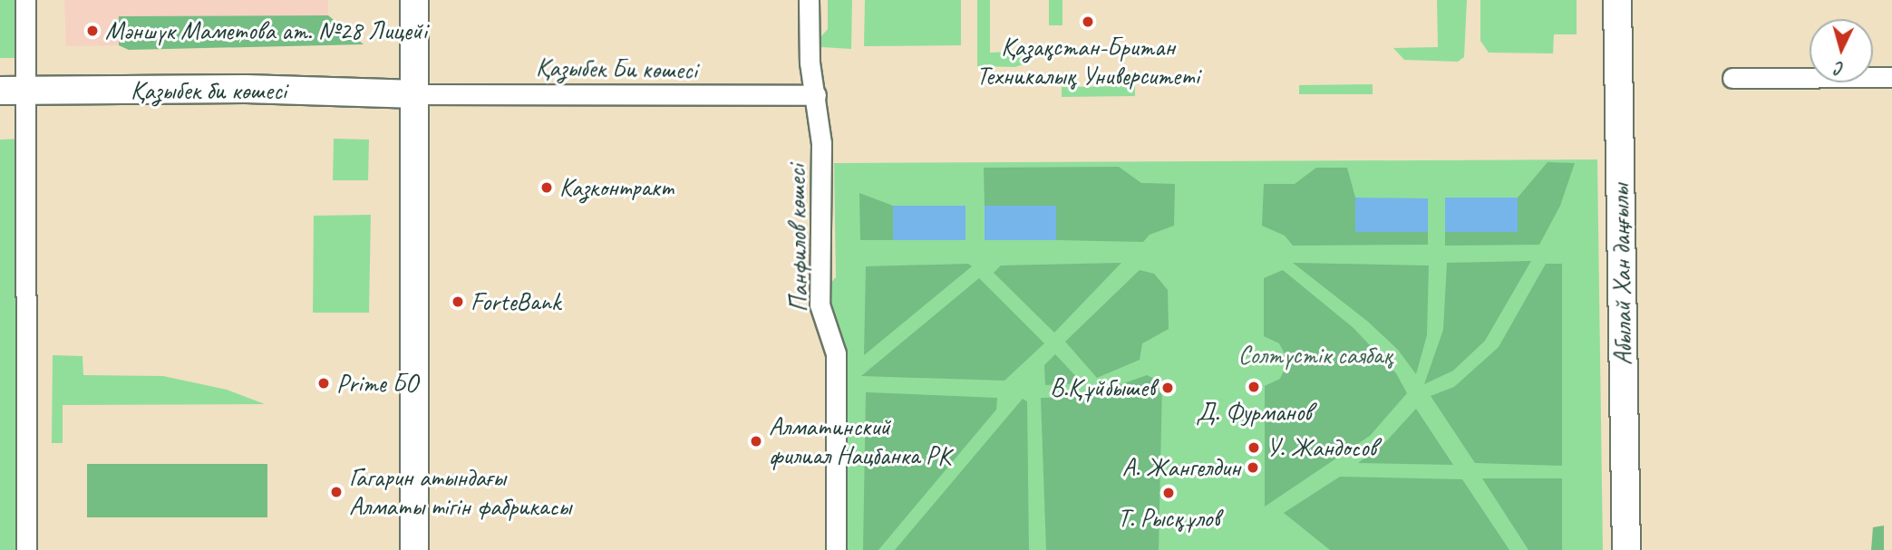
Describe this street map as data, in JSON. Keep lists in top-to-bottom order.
{
  "streets": {
    "street": [
      "Қазыбек Би көшесі",
      "Қазыбек би көшесі",
      "Панфилов көшесі",
      "Абылай Хан даңғылы"
    ]
  },
  "crossings": [
    ["Қазыбек Би көшесі", "Қазыбек би көшесі"],
    ["Қазыбек Би көшесі", "Панфилов көшесі"]
  ],
  "parks": ["Солтүстік саябақ"],
  "places": [
    "Қазақстан-Британ Техникалық Университеті",
    "Мәншүк Маметова ат. №28 Лицейі",
    "Казконтракт",
    "ForteBank",
    "Prime БО",
    "Д. Фурманов",
    "В.Құйбышев",
    "Алматинский филиал Нацбанка РК",
    "У. Жандосов",
    "А. Жангелдин",
    "Гагарин атындағы Алматы тігін фабрикасы",
    "Т. Рысқұлов"
  ],
  "north": "bottom"
}
